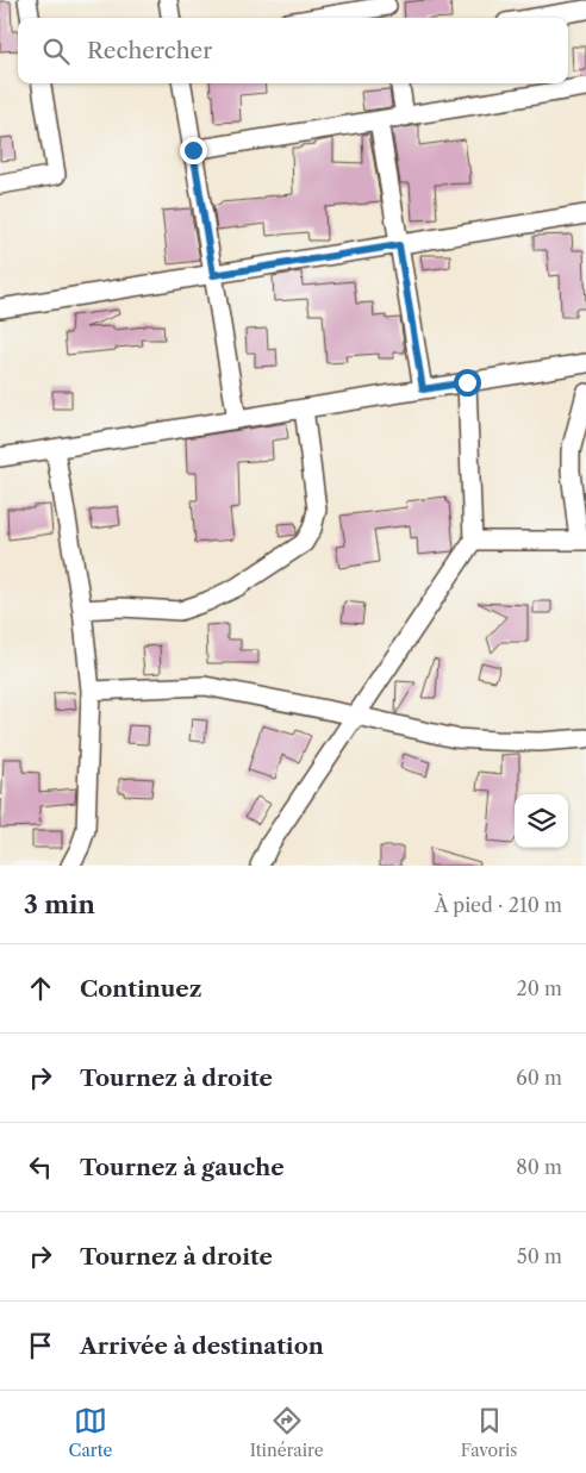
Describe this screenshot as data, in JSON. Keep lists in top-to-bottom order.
{
  "page": {
    "search": "Rechercher",
    "heading": ["3 min", "À pied · 210 m"],
    "list": [
      ["Continuez", "20 m"],
      ["Tournez à droite", "60 m"],
      ["Tournez à gauche", "80 m"],
      ["Tournez à droite", "50 m"],
      "Arrivée à destination"
    ],
    "nav": ["Carte", "Itinéraire", "Favoris"]
  }
}
